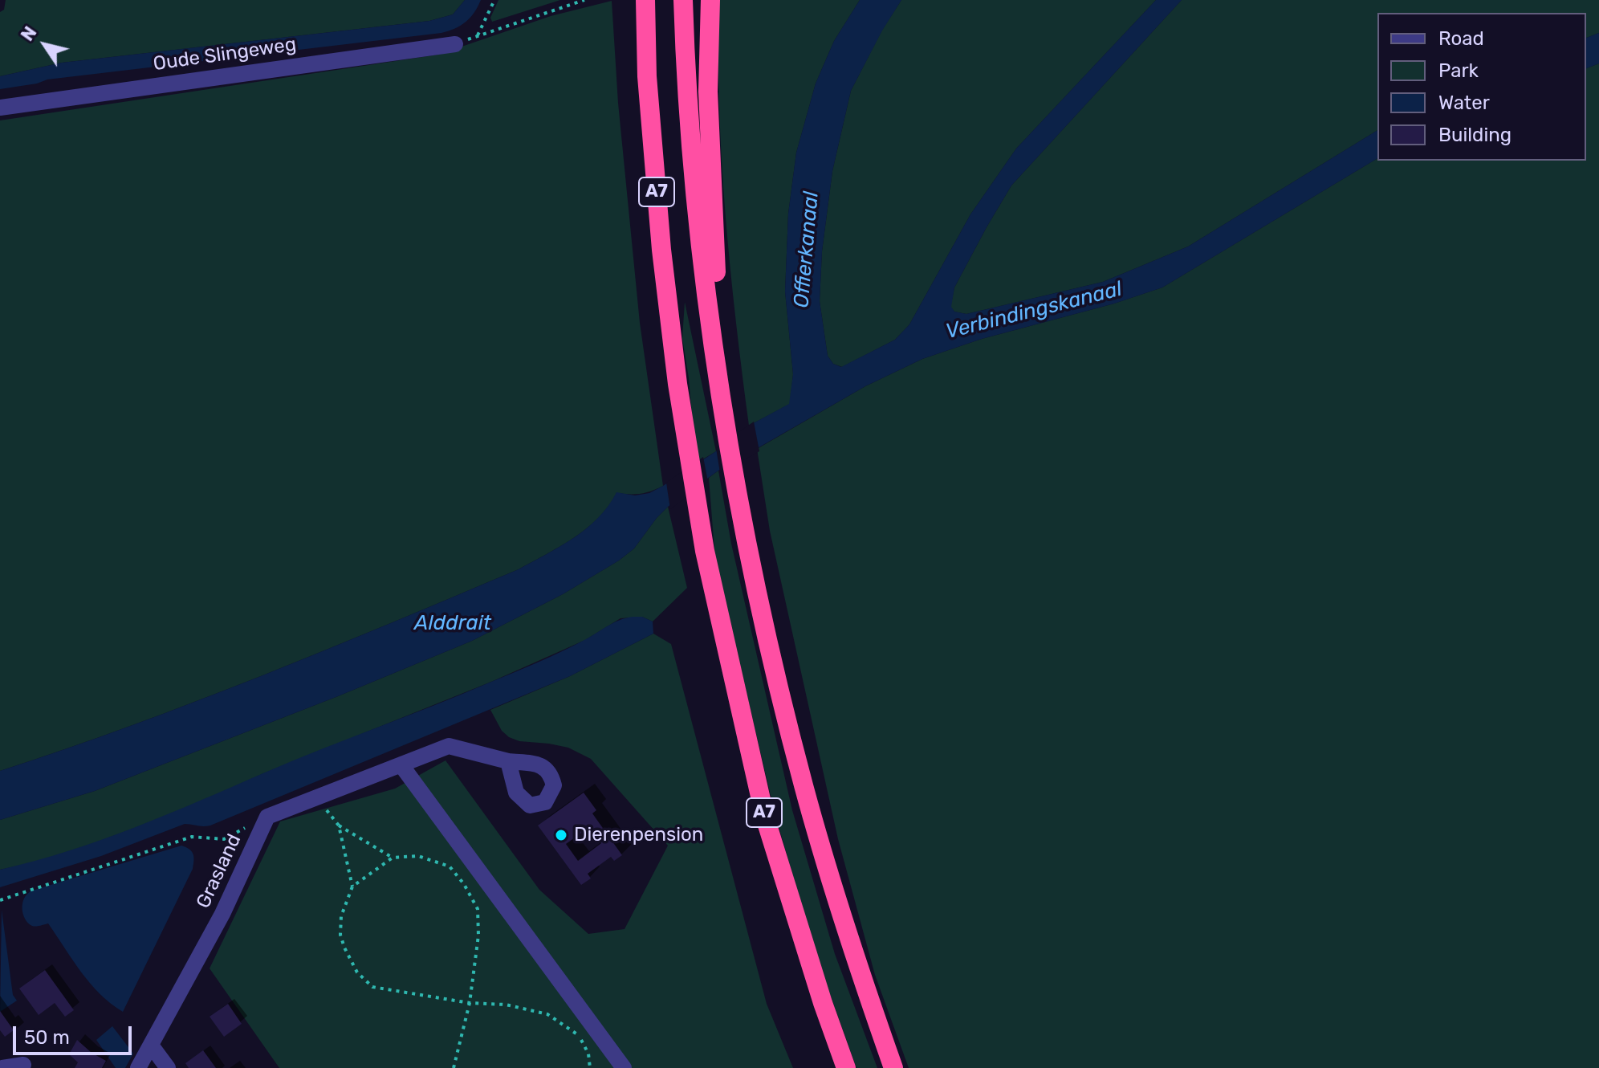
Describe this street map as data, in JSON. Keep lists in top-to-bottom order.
{
  "streets": {
    "highway": ["A7"],
    "street": ["Oude Slingeweg", "Grasland"]
  },
  "water": ["Offierkanaal", "Verbindingskanaal", "Alddrait"],
  "places": ["Dierenpension"],
  "legend": [
    "Road",
    "Park",
    "Water",
    "Building"
  ],
  "scale_bar": "50 m",
  "north": "top left"
}
